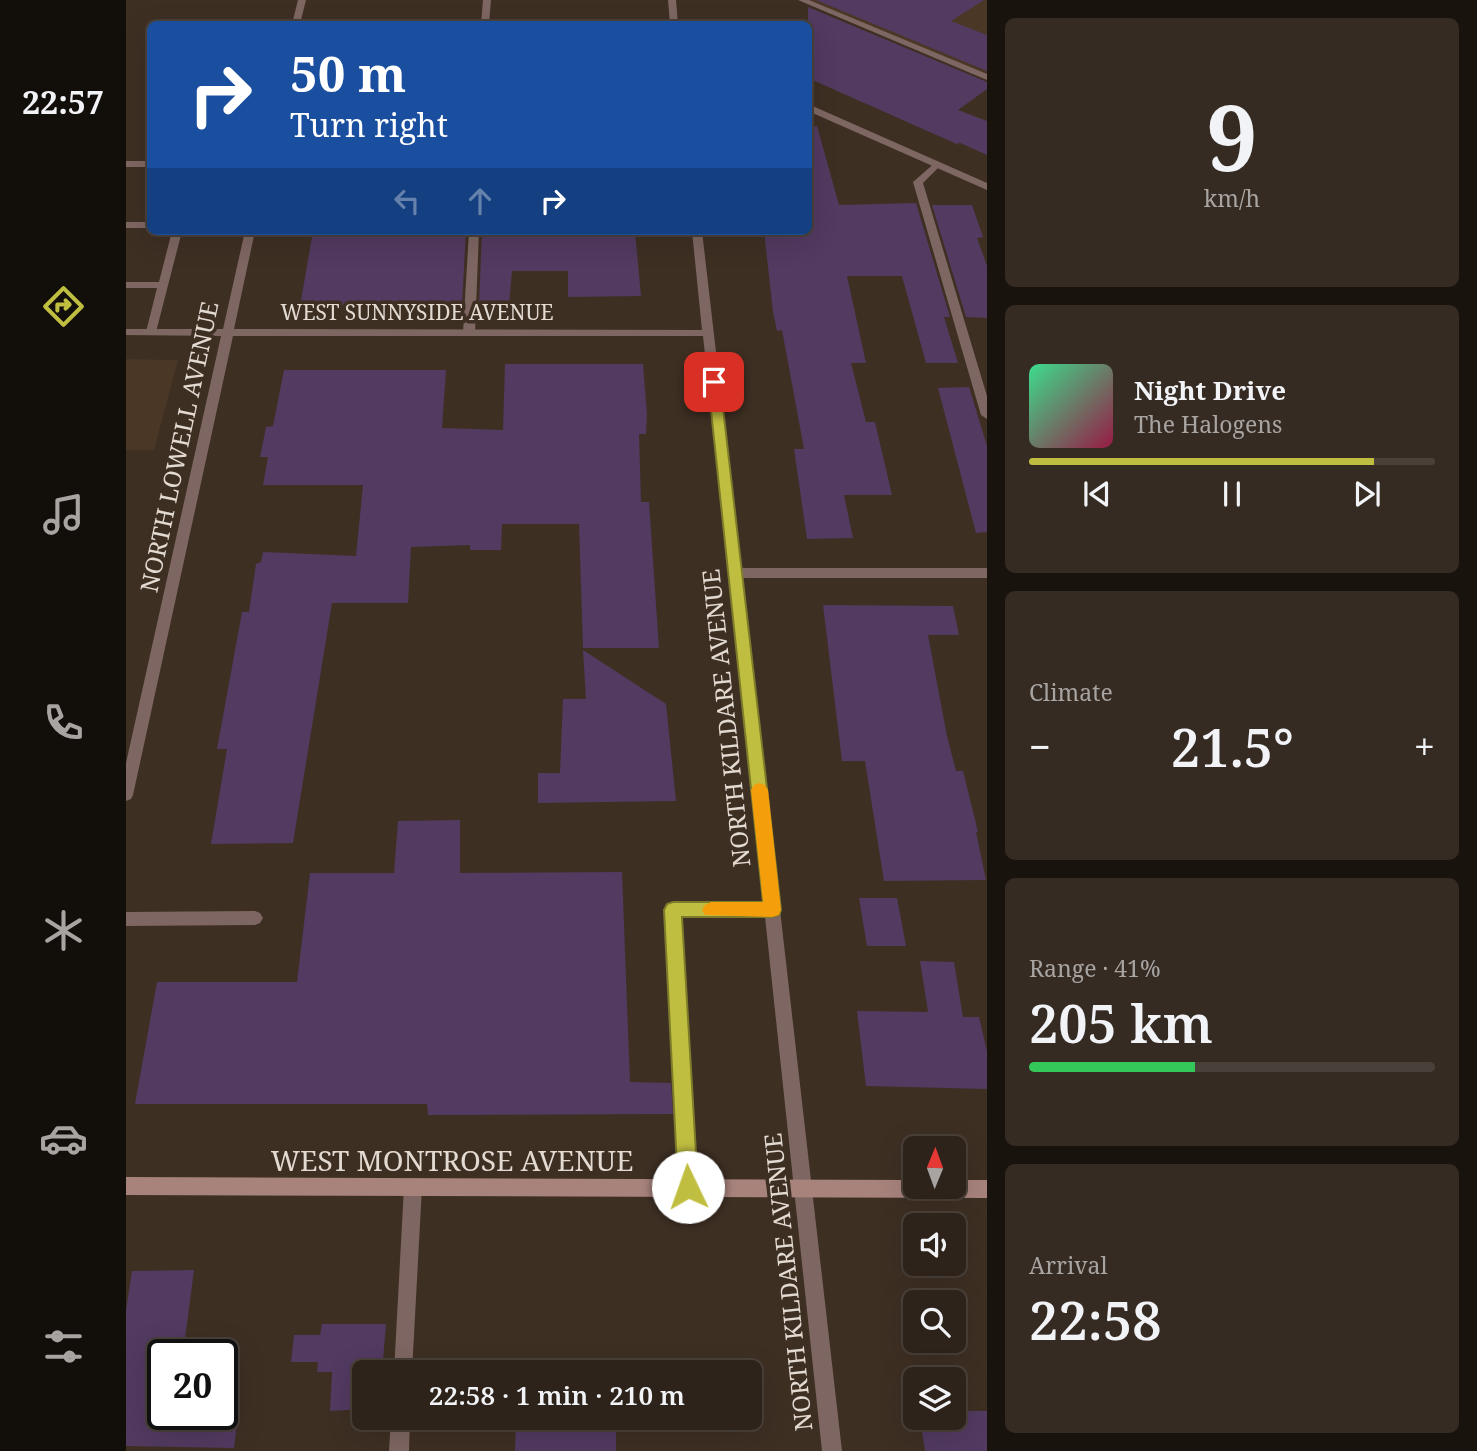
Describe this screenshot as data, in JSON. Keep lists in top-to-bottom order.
{
  "streets": {
    "main road": ["WEST MONTROSE AVENUE"],
    "street": ["WEST SUNNYSIDE AVENUE", "NORTH LOWELL AVENUE", "NORTH KILDARE AVENUE"]
  },
  "crossings": [
    ["WEST SUNNYSIDE AVENUE", "NORTH LOWELL AVENUE"],
    ["WEST SUNNYSIDE AVENUE", "NORTH KILDARE AVENUE"],
    ["NORTH KILDARE AVENUE", "WEST MONTROSE AVENUE"]
  ],
  "north": "top",
  "page": {
    "tabs": "22:57",
    "tile": [
      ["9", "km/h"],
      "Climate",
      ["Range · 41%", "205 km"],
      ["Arrival", "22:58"]
    ],
    "turn": ["50 m", "Turn right"],
    "song": ["Night Drive", "The Halogens"],
    "heat": ["−", "21.5°", "+"],
    "limit": "20",
    "trip": "22:58 · 1 min · 210 m"
  }
}
